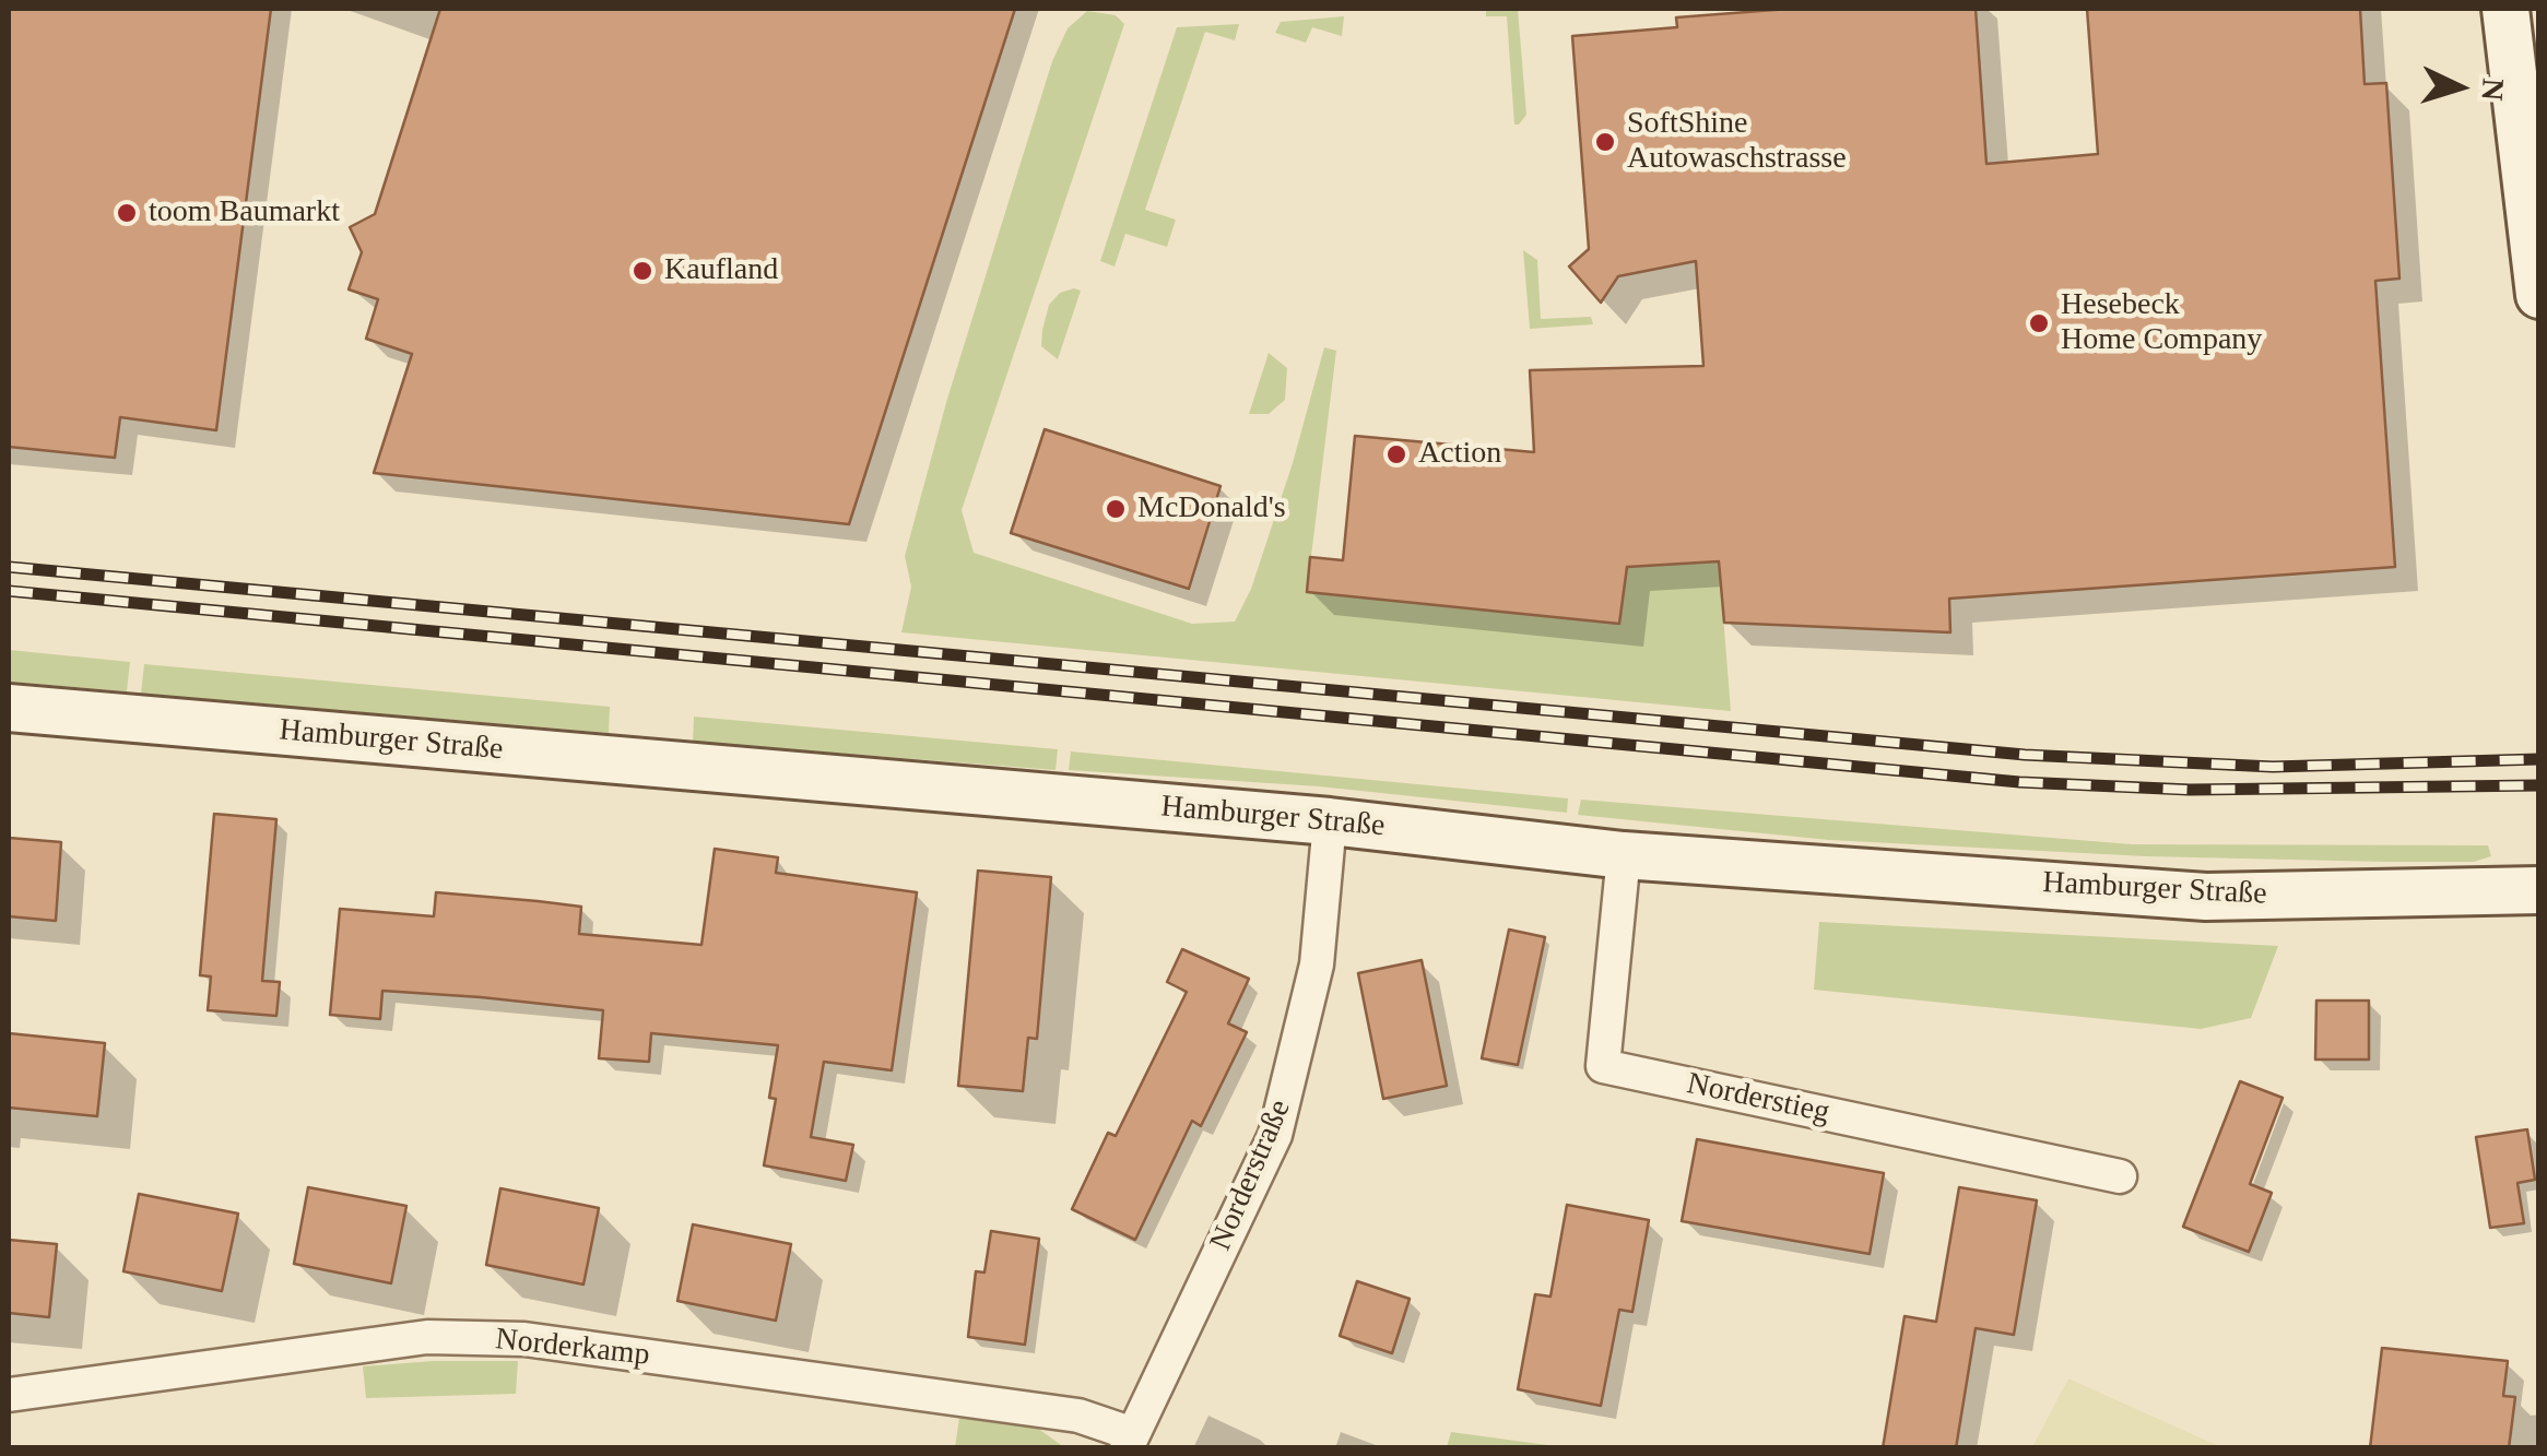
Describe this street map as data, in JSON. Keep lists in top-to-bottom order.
{
  "streets": {
    "main road": ["Hamburger Straße"],
    "street": ["Norderstieg", "Norderstraße", "Norderkamp"]
  },
  "crossings": [
    ["Hamburger Straße", "Norderstieg"],
    ["Hamburger Straße", "Norderstraße"],
    ["Norderstraße", "Norderkamp"]
  ],
  "places": [
    "SoftShine Autowaschstrasse",
    "toom Baumarkt",
    "Kaufland",
    "Hesebeck Home Company",
    "Action",
    "McDonald's"
  ],
  "north": "right"
}
